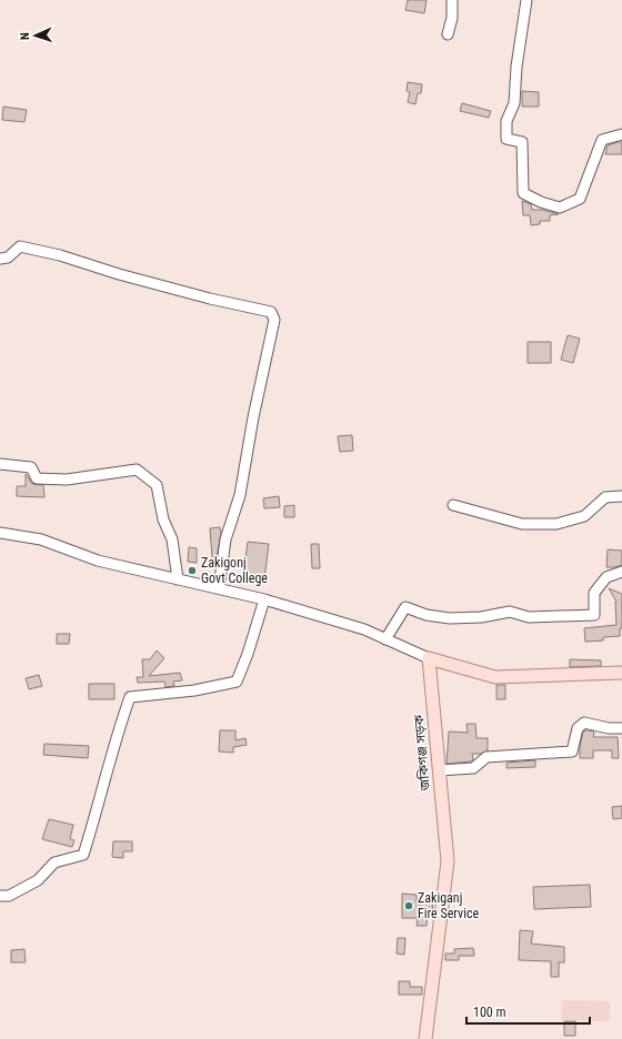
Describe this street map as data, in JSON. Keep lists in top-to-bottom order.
{
  "streets": {
    "main road": ["জকিগঞ্জ সড়ক"]
  },
  "places": ["Zakigonj Govt College", "Zakiganj Fire Service"],
  "scale_bar": "100 m",
  "north": "left"
}
